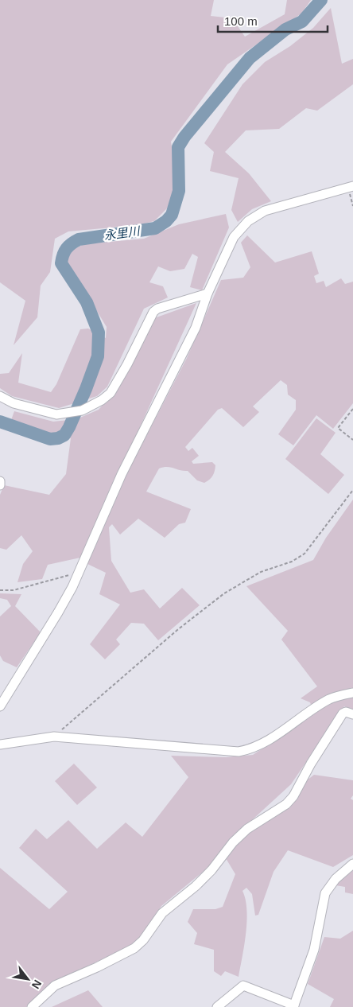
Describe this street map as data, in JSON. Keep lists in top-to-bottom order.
{
  "water": ["永里川"],
  "scale_bar": "100 m",
  "north": "bottom right"
}
